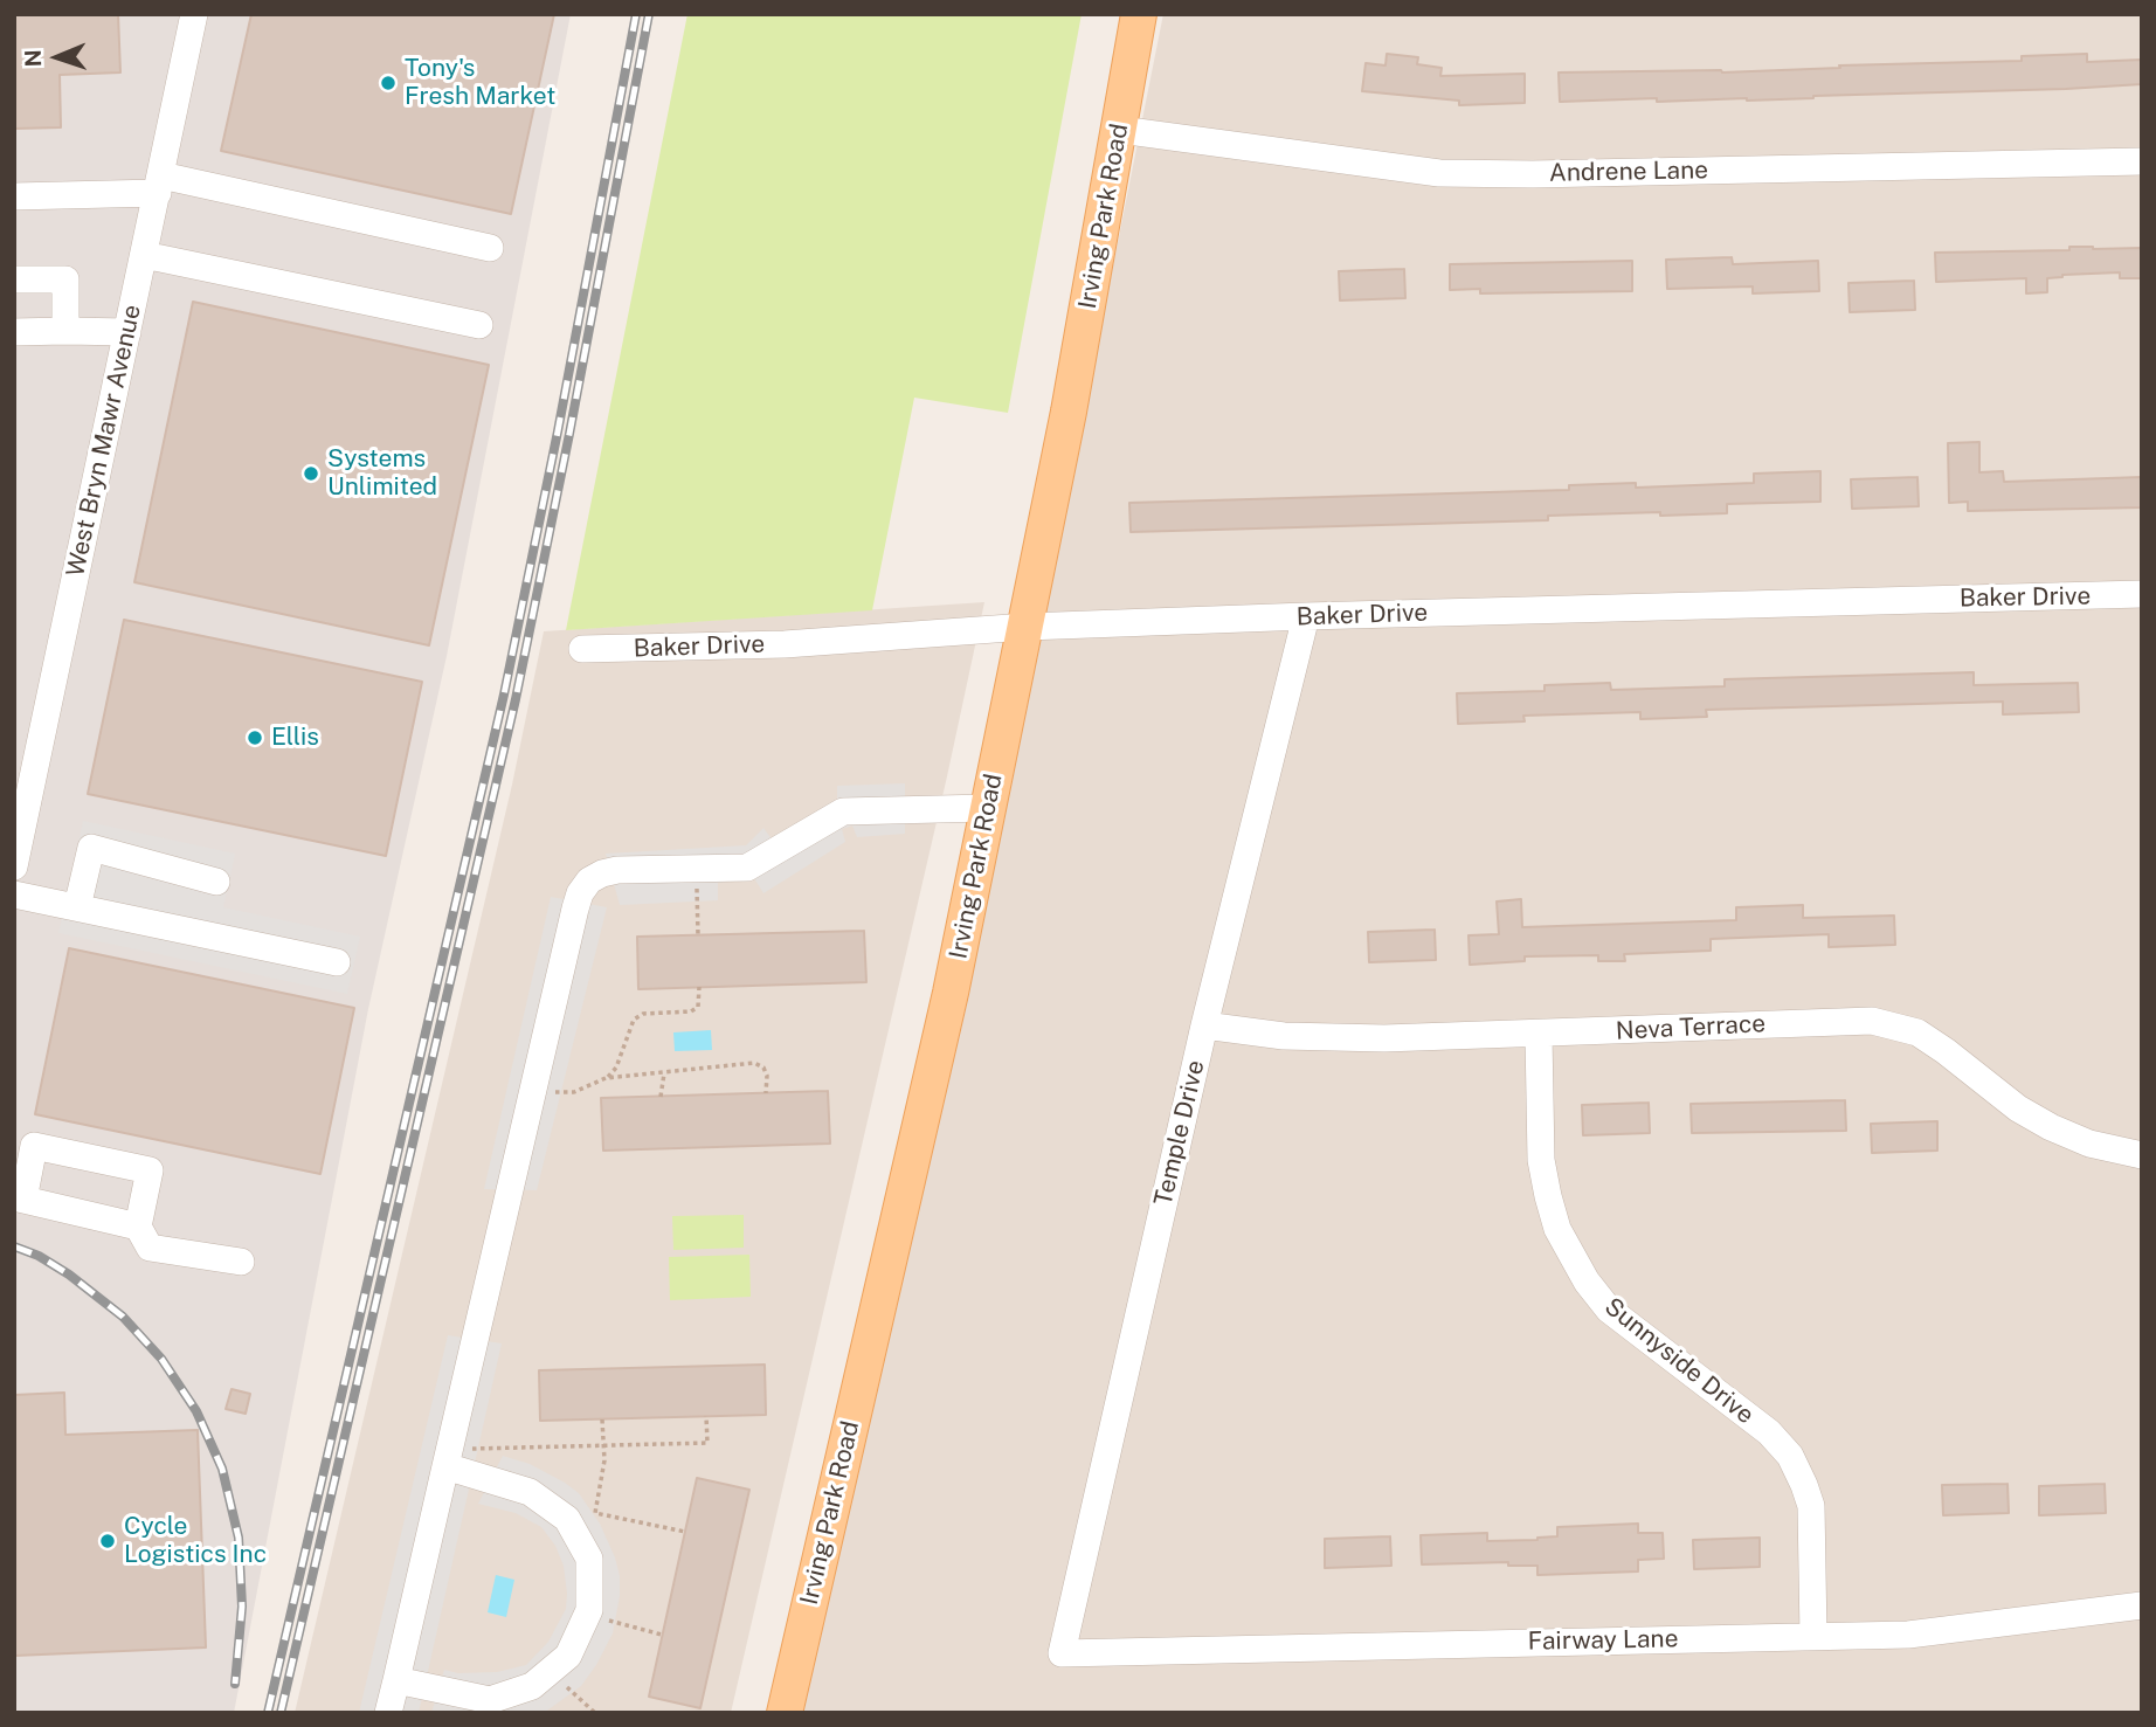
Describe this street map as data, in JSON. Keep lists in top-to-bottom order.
{
  "streets": {
    "main road": ["Irving Park Road"],
    "street": [
      "Andrene Lane",
      "West Bryn Mawr Avenue",
      "Baker Drive",
      "Neva Terrace",
      "Temple Drive",
      "Sunnyside Drive",
      "Fairway Lane"
    ]
  },
  "crossings": [
    ["Andrene Lane", "Irving Park Road"],
    ["Irving Park Road", "Baker Drive"],
    ["Baker Drive", "Temple Drive"],
    ["Neva Terrace", "Temple Drive"],
    ["Neva Terrace", "Sunnyside Drive"],
    ["Temple Drive", "Fairway Lane"],
    ["Sunnyside Drive", "Fairway Lane"]
  ],
  "places": [
    "Tony's Fresh Market",
    "Systems Unlimited",
    "Ellis",
    "Cycle Logistics Inc"
  ],
  "north": "left"
}
